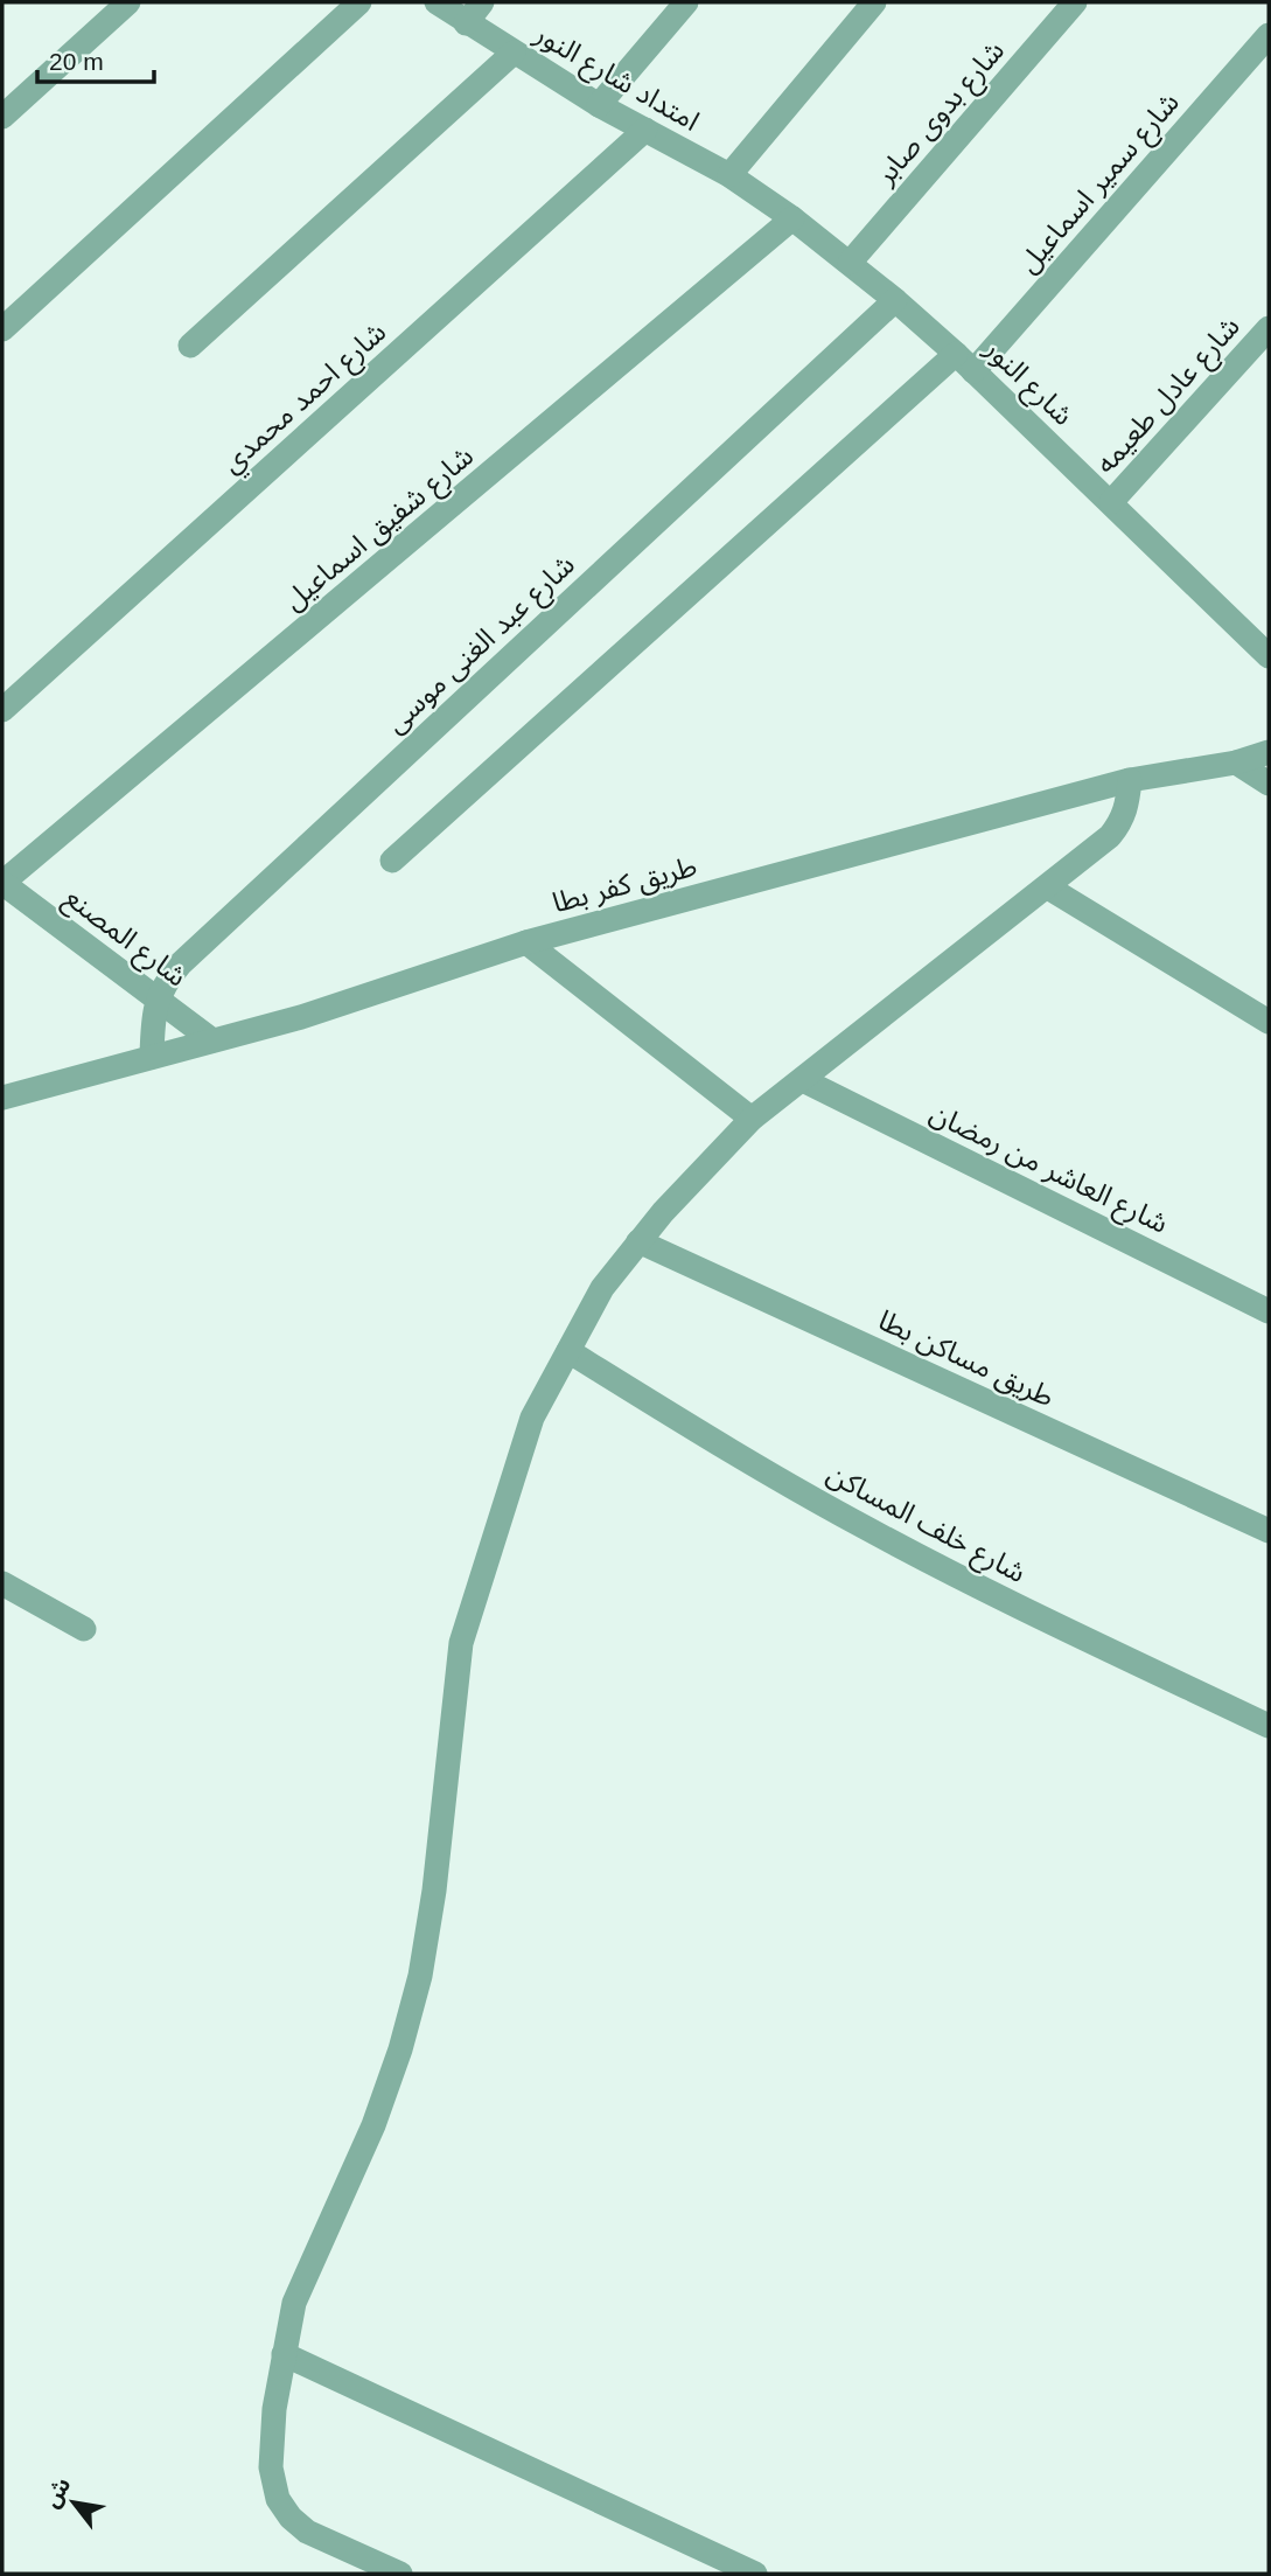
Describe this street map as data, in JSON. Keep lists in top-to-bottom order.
{
  "streets": {
    "street": [
      "امتداد شارع النور",
      "شارع بدوى صابر",
      "شارع سمير اسماعيل",
      "شارع النور",
      "شارع عادل طعيمه",
      "شارع احمد محمدي",
      "شارع شفيق اسماعيل",
      "شارع عبد الغنى موسى",
      "طريق كفر بطا",
      "شارع المصنع",
      "شارع العاشر من رمضان",
      "طريق مساكن بطا",
      "شارع خلف المساكن"
    ]
  },
  "crossings": [
    ["امتداد شارع النور", "شارع النور"],
    ["امتداد شارع النور", "شارع احمد محمدي"],
    ["شارع بدوى صابر", "شارع النور"],
    ["شارع سمير اسماعيل", "شارع النور"],
    ["شارع النور", "شارع عادل طعيمه"],
    ["شارع النور", "شارع شفيق اسماعيل"],
    ["شارع النور", "شارع عبد الغنى موسى"],
    ["شارع شفيق اسماعيل", "شارع المصنع"],
    ["شارع عبد الغنى موسى", "طريق كفر بطا"],
    ["شارع عبد الغنى موسى", "شارع المصنع"],
    ["طريق كفر بطا", "شارع المصنع"]
  ],
  "scale_bar": "20 m",
  "north": "top left"
}
